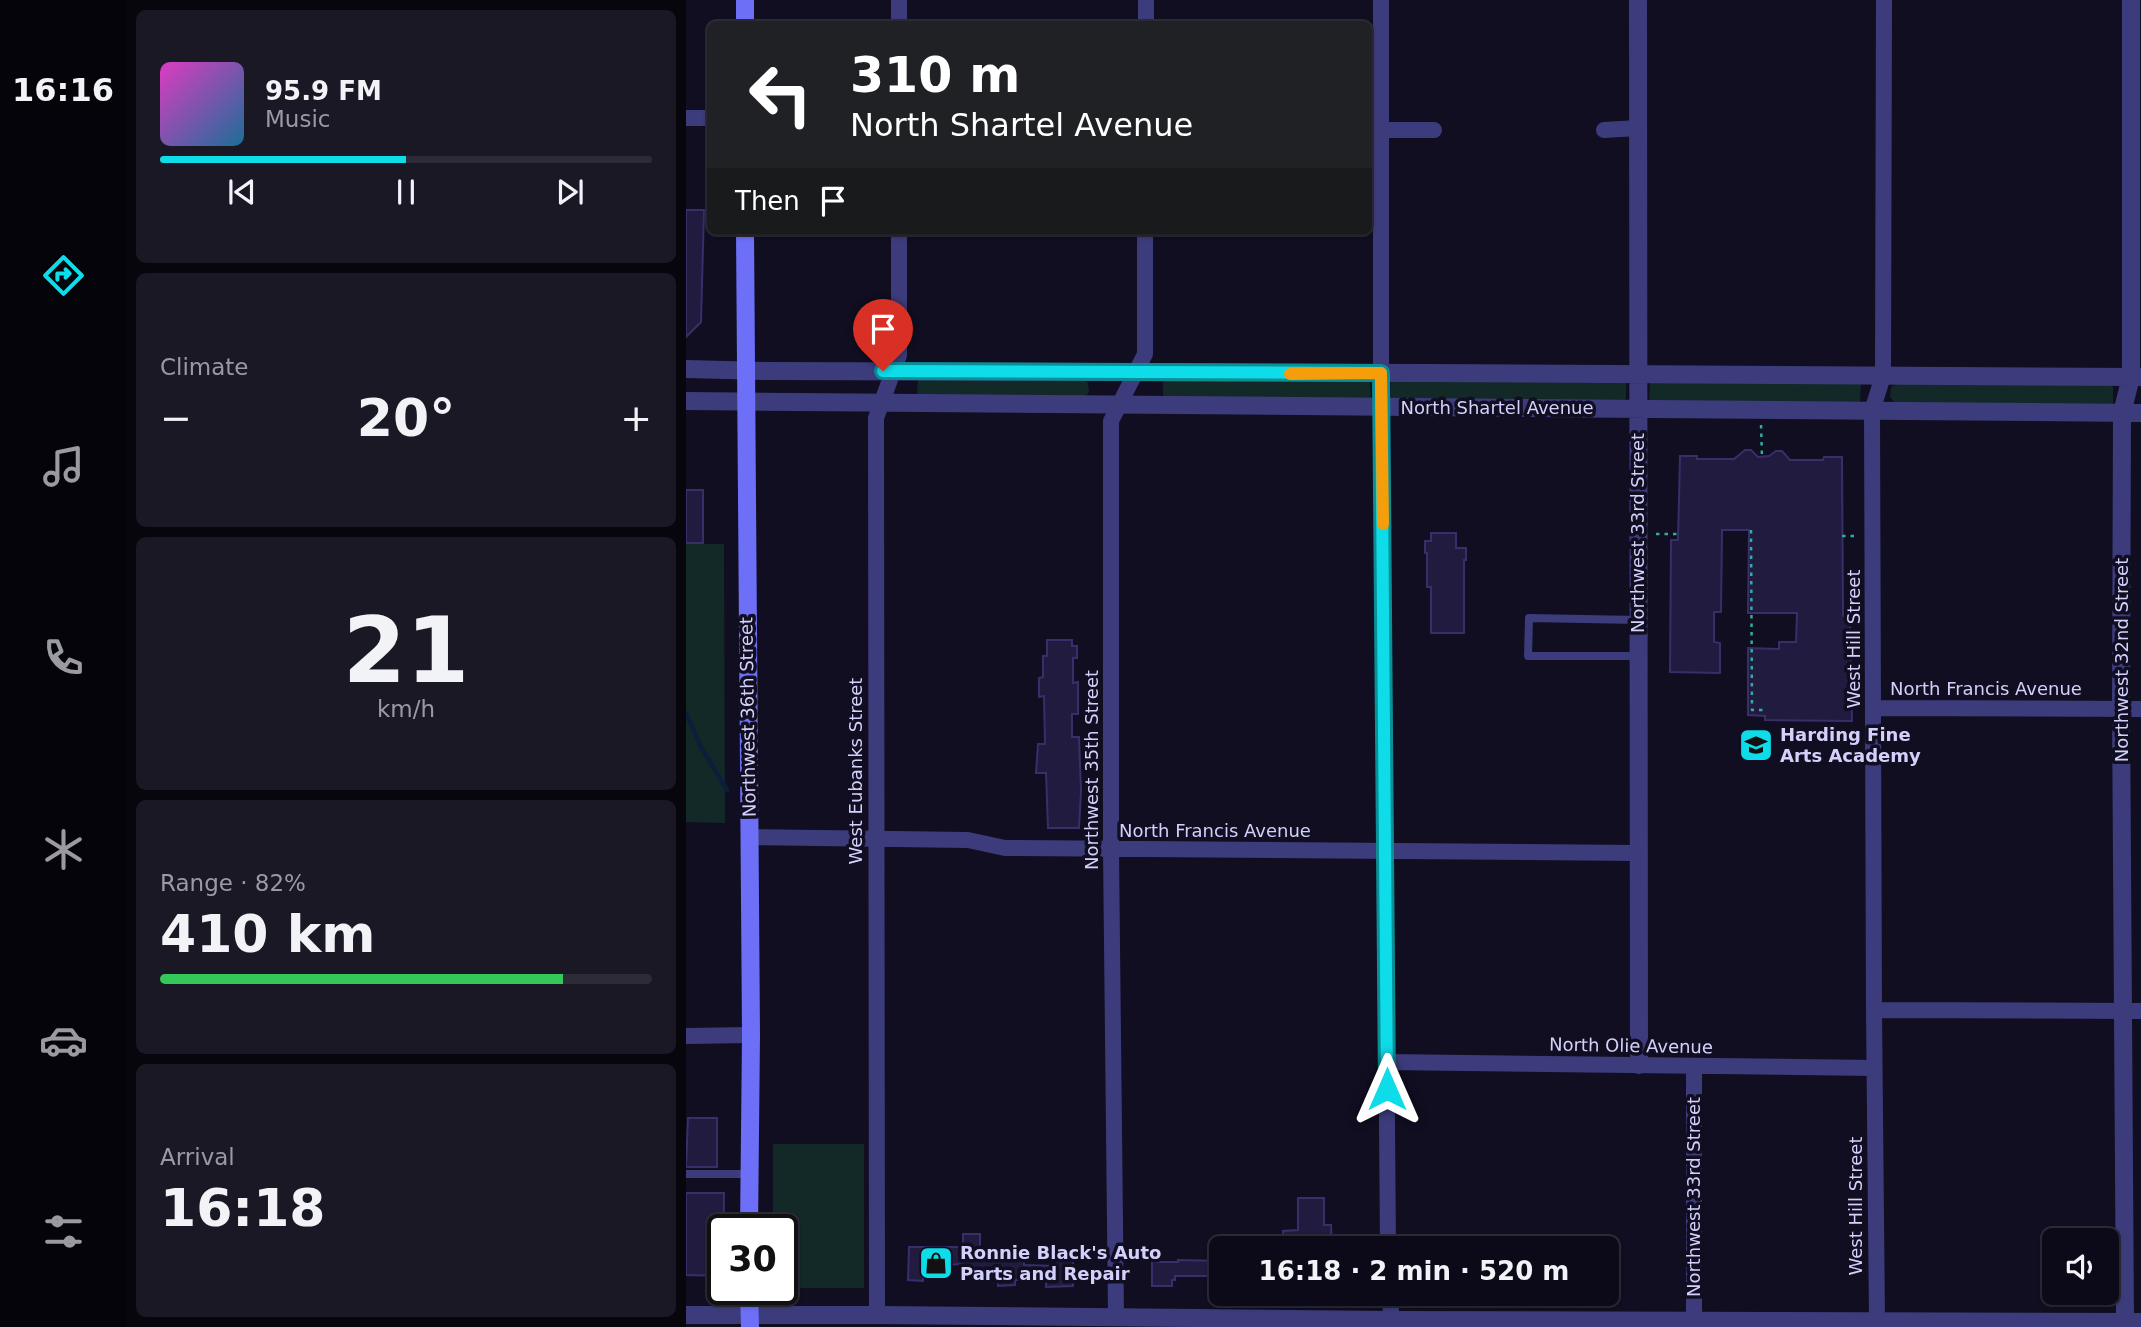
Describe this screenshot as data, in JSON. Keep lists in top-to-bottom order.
{
  "streets": {
    "main road": ["Northwest 36th Street"],
    "street": [
      "North Shartel Avenue",
      "Northwest 33rd Street",
      "West Hill Street",
      "Northwest 32nd Street",
      "North Francis Avenue",
      "Northwest 35th Street",
      "West Eubanks Street",
      "North Olie Avenue"
    ]
  },
  "crossings": [
    ["North Shartel Avenue", "Northwest 33rd Street"],
    ["North Shartel Avenue", "West Hill Street"],
    ["North Shartel Avenue", "Northwest 32nd Street"],
    ["North Shartel Avenue", "Northwest 36th Street"],
    ["North Shartel Avenue", "Northwest 35th Street"],
    ["North Shartel Avenue", "West Eubanks Street"],
    ["Northwest 33rd Street", "North Francis Avenue"],
    ["Northwest 33rd Street", "North Olie Avenue"],
    ["West Hill Street", "North Francis Avenue"],
    ["West Hill Street", "North Olie Avenue"],
    ["Northwest 32nd Street", "North Francis Avenue"],
    ["North Francis Avenue", "Northwest 36th Street"],
    ["North Francis Avenue", "Northwest 35th Street"],
    ["North Francis Avenue", "West Eubanks Street"]
  ],
  "places": {
    "school or university": ["Harding Fine Arts Academy"],
    "shop": ["Ronnie Black's Auto Parts and Repair"]
  },
  "page": {
    "tabs": "16:16",
    "turn": ["310 m", "North Shartel Avenue"],
    "song": ["95.9 FM", "Music"],
    "then": "Then",
    "tile": [
      "Climate",
      ["21", "km/h"],
      ["Range · 82%", "410 km"],
      ["Arrival", "16:18"]
    ],
    "heat": ["−", "20°", "+"],
    "limit": "30",
    "trip": "16:18 · 2 min · 520 m"
  }
}
